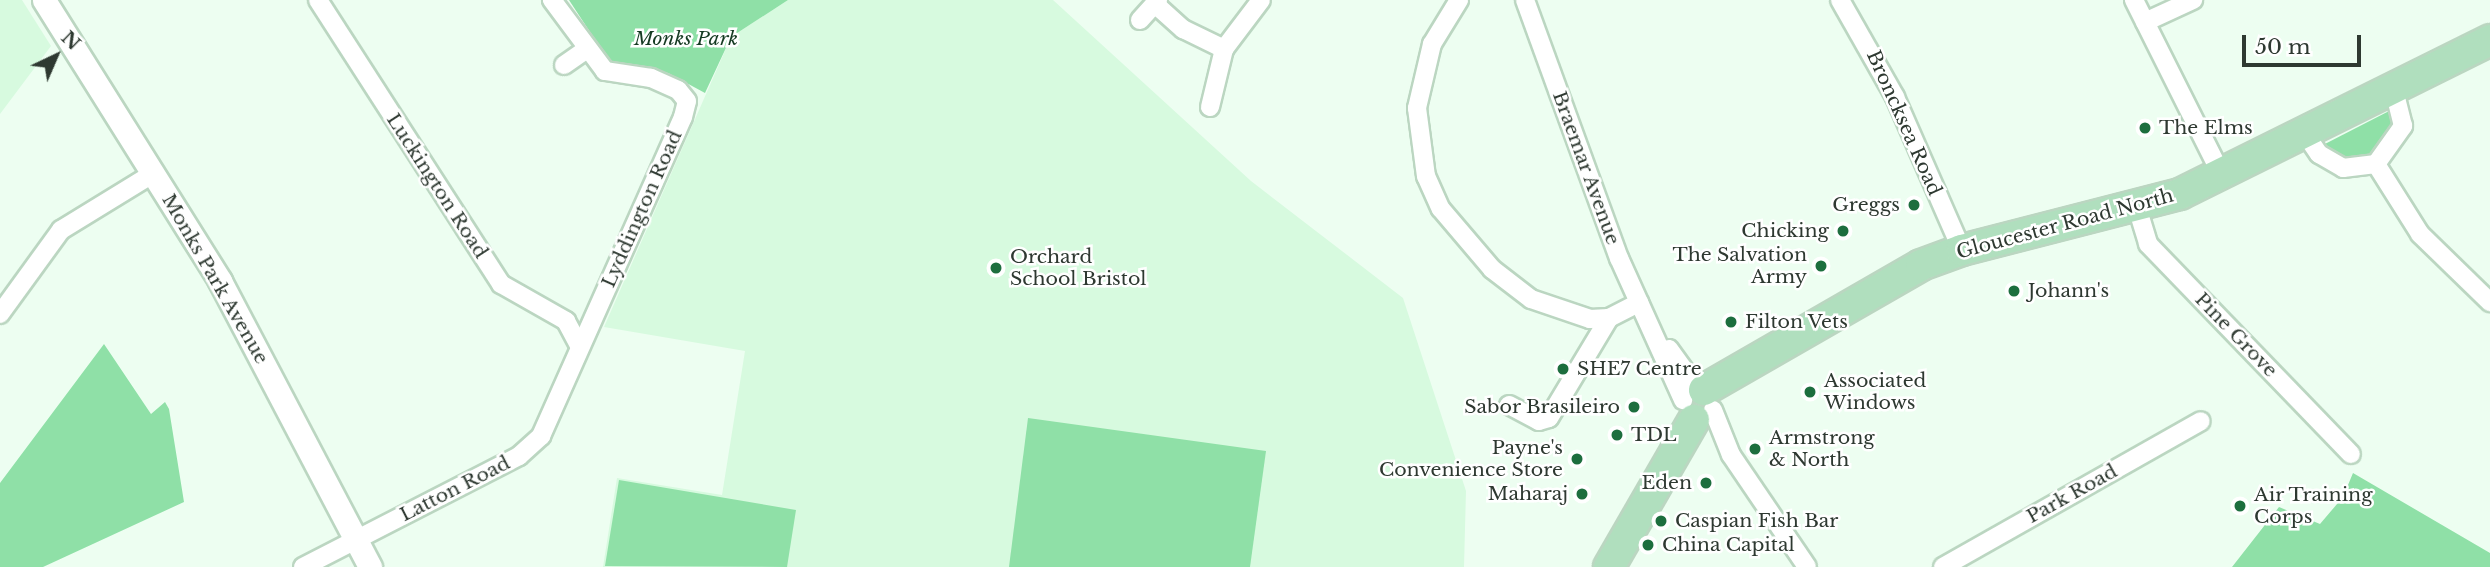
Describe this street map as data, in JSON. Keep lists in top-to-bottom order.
{
  "streets": {
    "main road": ["Gloucester Road North"],
    "street": [
      "Broncksea Road",
      "Braemar Avenue",
      "Luckington Road",
      "Lyddington Road",
      "Monks Park Avenue",
      "Pine Grove",
      "Latton Road",
      "Park Road"
    ]
  },
  "crossings": [
    ["Broncksea Road", "Gloucester Road North"],
    ["Braemar Avenue", "Gloucester Road North"],
    ["Luckington Road", "Lyddington Road"],
    ["Lyddington Road", "Latton Road"],
    ["Gloucester Road North", "Pine Grove"],
    ["Monks Park Avenue", "Latton Road"]
  ],
  "parks": ["Monks Park"],
  "places": [
    "The Elms",
    "Greggs",
    "Chicking",
    "The Salvation Army",
    "Orchard School Bristol",
    "Johann's",
    "Filton Vets",
    "SHE7 Centre",
    "Associated Windows",
    "Sabor Brasileiro",
    "TDL",
    "Armstrong & North",
    "Payne's Convenience Store",
    "Eden",
    "Maharaj",
    "Air Training Corps",
    "Caspian Fish Bar",
    "China Capital"
  ],
  "scale_bar": "50 m",
  "north": "top right"
}
